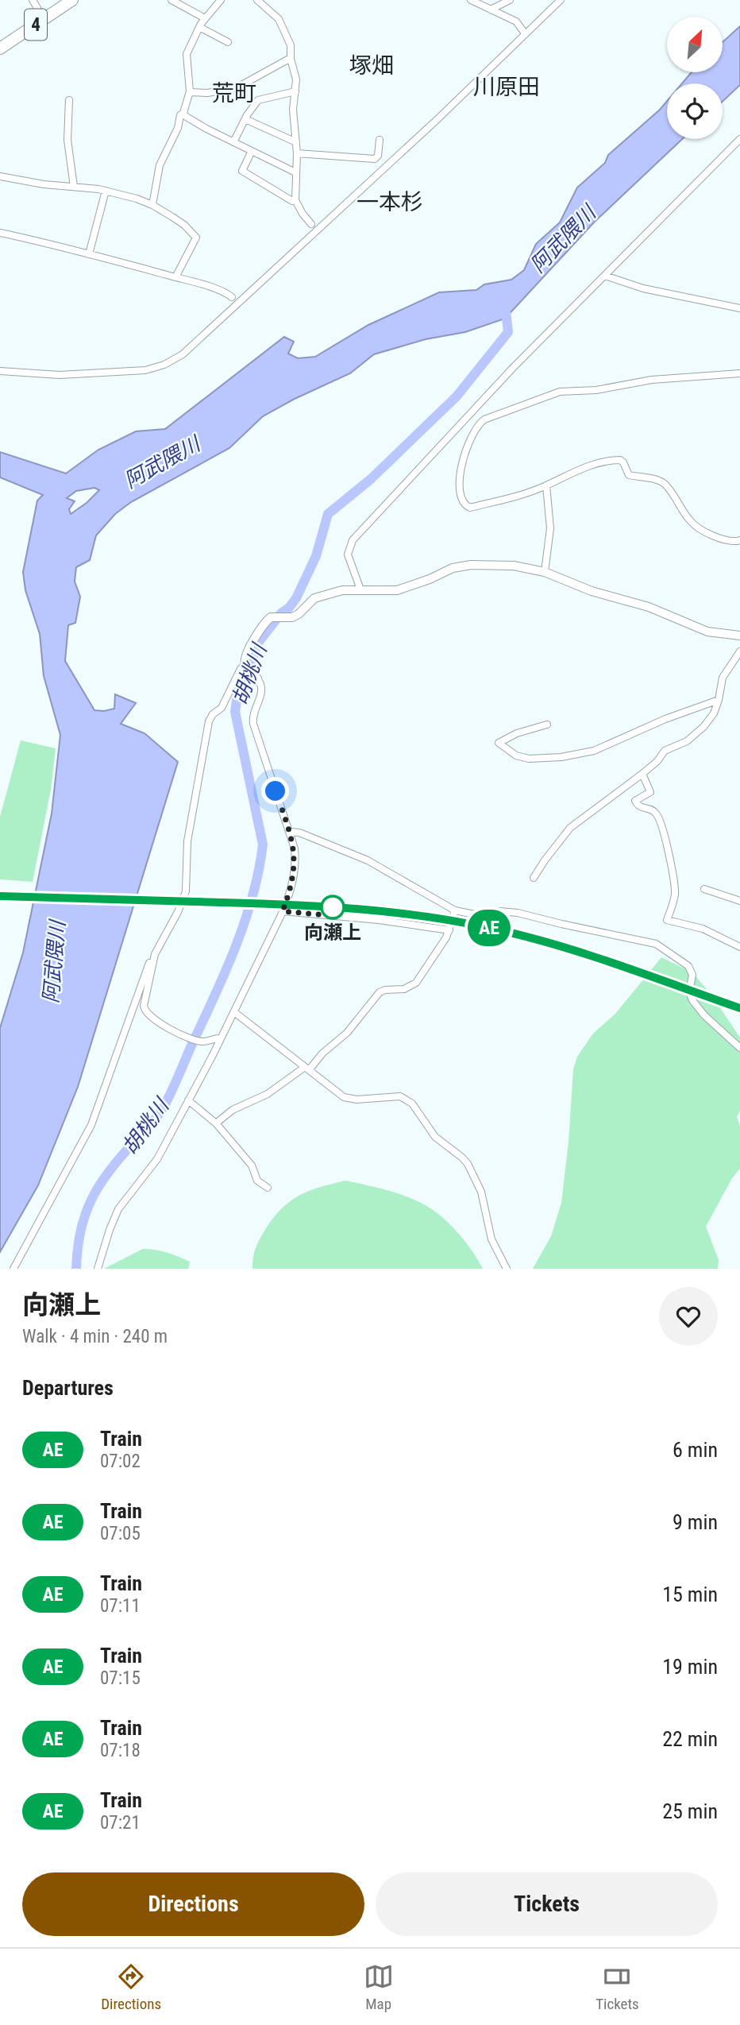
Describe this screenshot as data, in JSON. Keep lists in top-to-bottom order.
{
  "streets": {
    "highway": ["4"]
  },
  "districts": [
    "塚畑",
    "川原田",
    "荒町",
    "一本杉"
  ],
  "water": ["阿武隈川", "胡桃川"],
  "places": ["向瀬上"],
  "north": "top right",
  "page": {
    "on_map": "AE",
    "heading": [
      ["向瀬上", "Walk · 4 min · 240 m"],
      "Departures"
    ],
    "list": [
      {
        "mark": "AE",
        "name": "Train",
        "note": "07:02",
        "value": "6 min"
      },
      {
        "mark": "AE",
        "name": "Train",
        "note": "07:05",
        "value": "9 min"
      },
      {
        "mark": "AE",
        "name": "Train",
        "note": "07:11",
        "value": "15 min"
      },
      {
        "mark": "AE",
        "name": "Train",
        "note": "07:15",
        "value": "19 min"
      },
      {
        "mark": "AE",
        "name": "Train",
        "note": "07:18",
        "value": "22 min"
      },
      {
        "mark": "AE",
        "name": "Train",
        "note": "07:21",
        "value": "25 min"
      }
    ],
    "buttons": ["Directions", "Tickets"],
    "tabs": ["Directions", "Map", "Tickets"]
  }
}
